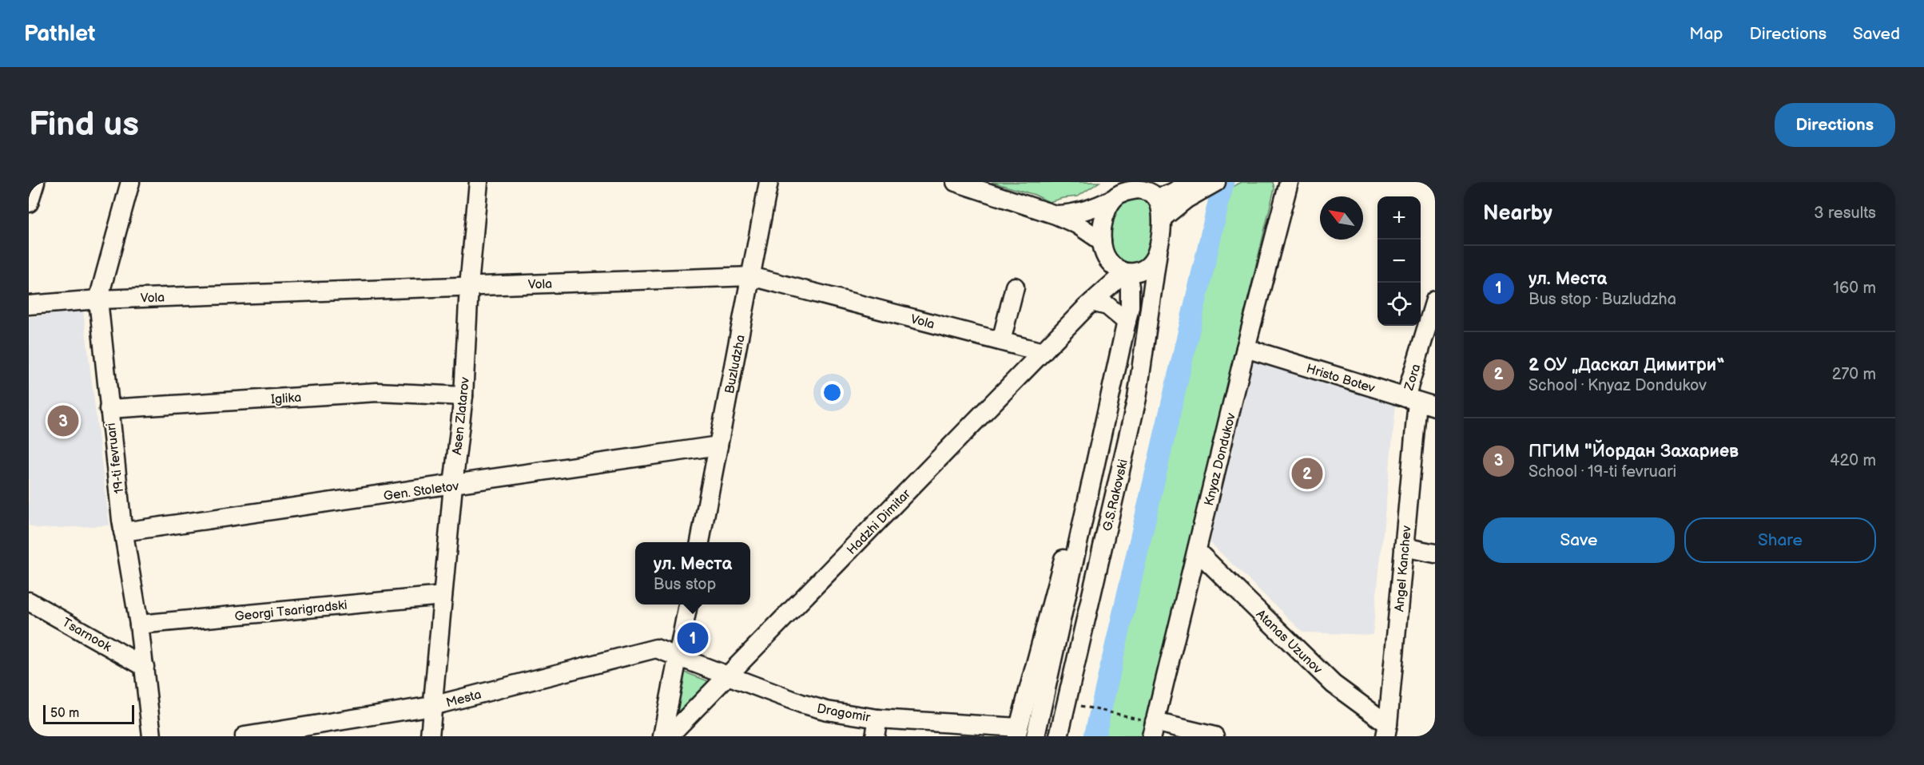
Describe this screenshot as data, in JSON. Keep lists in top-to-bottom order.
{
  "streets": {
    "street": [
      "Vola",
      "Buzludzha",
      "Zora",
      "Hristo Botev",
      "Iglika",
      "Asen Zlatarov",
      "19-ti fevruari",
      "Knyaz Dondukov",
      "Gen. Stoletov",
      "G.S.Rakovski",
      "Hadzhi Dimitar",
      "Angel Kanchev",
      "Georgi Tsarigradski",
      "Tsarnook",
      "Atanas Uzunov",
      "Mesta",
      "Dragomir"
    ]
  },
  "crossings": [
    ["Vola", "Buzludzha"],
    ["Vola", "Asen Zlatarov"],
    ["Vola", "19-ti fevruari"],
    ["Vola", "Hadzhi Dimitar"],
    ["Buzludzha", "Gen. Stoletov"],
    ["Zora", "Hristo Botev"],
    ["Zora", "Angel Kanchev"],
    ["Hristo Botev", "Knyaz Dondukov"],
    ["Hristo Botev", "Angel Kanchev"],
    ["Iglika", "Asen Zlatarov"],
    ["Iglika", "19-ti fevruari"],
    ["Asen Zlatarov", "Gen. Stoletov"],
    ["Asen Zlatarov", "Georgi Tsarigradski"],
    ["Asen Zlatarov", "Mesta"],
    ["19-ti fevruari", "Gen. Stoletov"],
    ["19-ti fevruari", "Georgi Tsarigradski"],
    ["19-ti fevruari", "Tsarnook"],
    ["Knyaz Dondukov", "Atanas Uzunov"],
    ["Hadzhi Dimitar", "Dragomir"],
    ["Angel Kanchev", "Atanas Uzunov"],
    ["Mesta", "Dragomir"]
  ],
  "scale_bar": "50 m",
  "north": "top left",
  "page": {
    "header": "Pathlet",
    "nav": ["Map", "Directions", "Saved"],
    "buttons": [
      "Directions",
      ["Save", "Share"]
    ],
    "title": "Find us",
    "heading": ["Nearby", "3 results"],
    "map_buttons": ["+", "−"],
    "list": [
      {
        "mark": "1",
        "name": "ул. Места",
        "note": "Bus stop · Buzludzha",
        "value": "160 m"
      },
      {
        "mark": "2",
        "name": "2 ОУ „Даскал Димитри“",
        "note": "School · Knyaz Dondukov",
        "value": "270 m"
      },
      {
        "mark": "3",
        "name": "ПГИМ \"Йордан Захариев",
        "note": "School · 19-ti fevruari",
        "value": "420 m"
      }
    ],
    "pins": ["3", "2", "1"],
    "popup": ["ул. Места", "Bus stop"],
    "scale": "50 m"
  }
}
